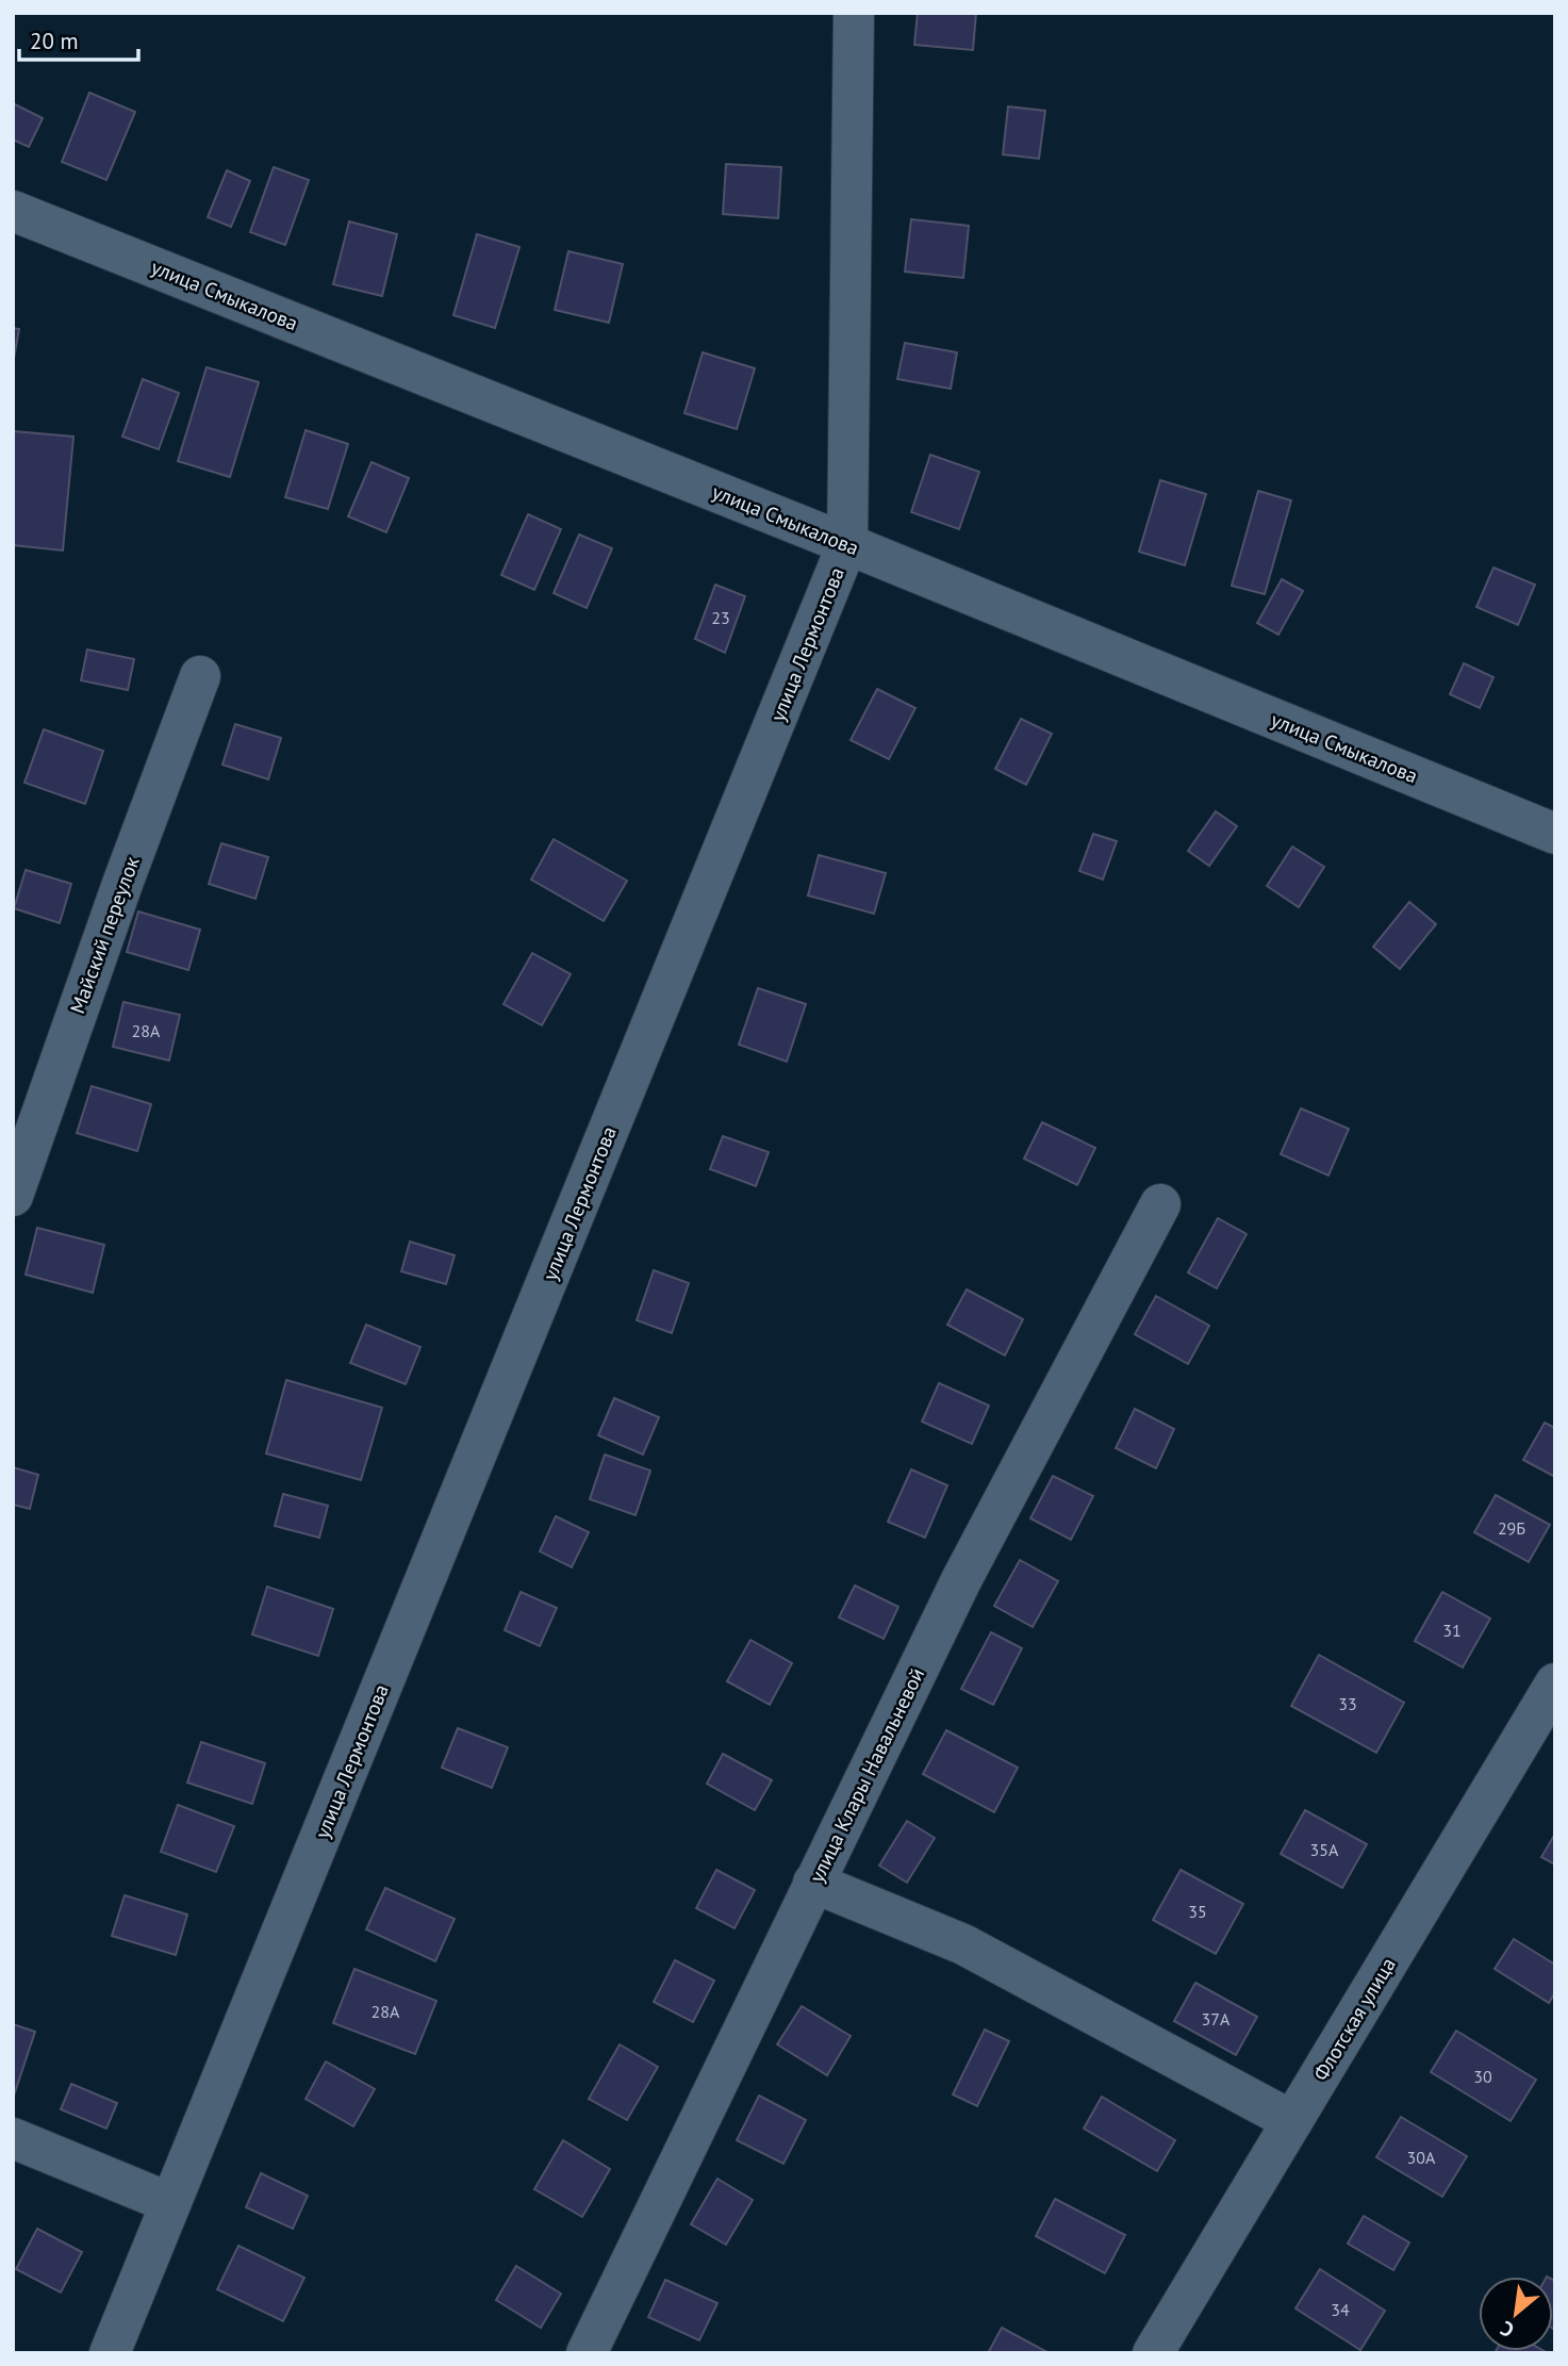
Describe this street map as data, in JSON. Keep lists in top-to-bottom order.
{
  "streets": {
    "street": [
      "улица Смыкалова",
      "улица Лермонтова",
      "Майский переулок",
      "улица Клары Навальневой",
      "Флотская улица"
    ]
  },
  "crossings": [
    ["улица Смыкалова", "улица Лермонтова"]
  ],
  "house_numbers": [
    "23",
    "28А",
    "29Б",
    "31",
    "33",
    "35А",
    "35",
    "28А",
    "37А",
    "30",
    "30А",
    "34"
  ],
  "scale_bar": "20 m",
  "north": "bottom left"
}
